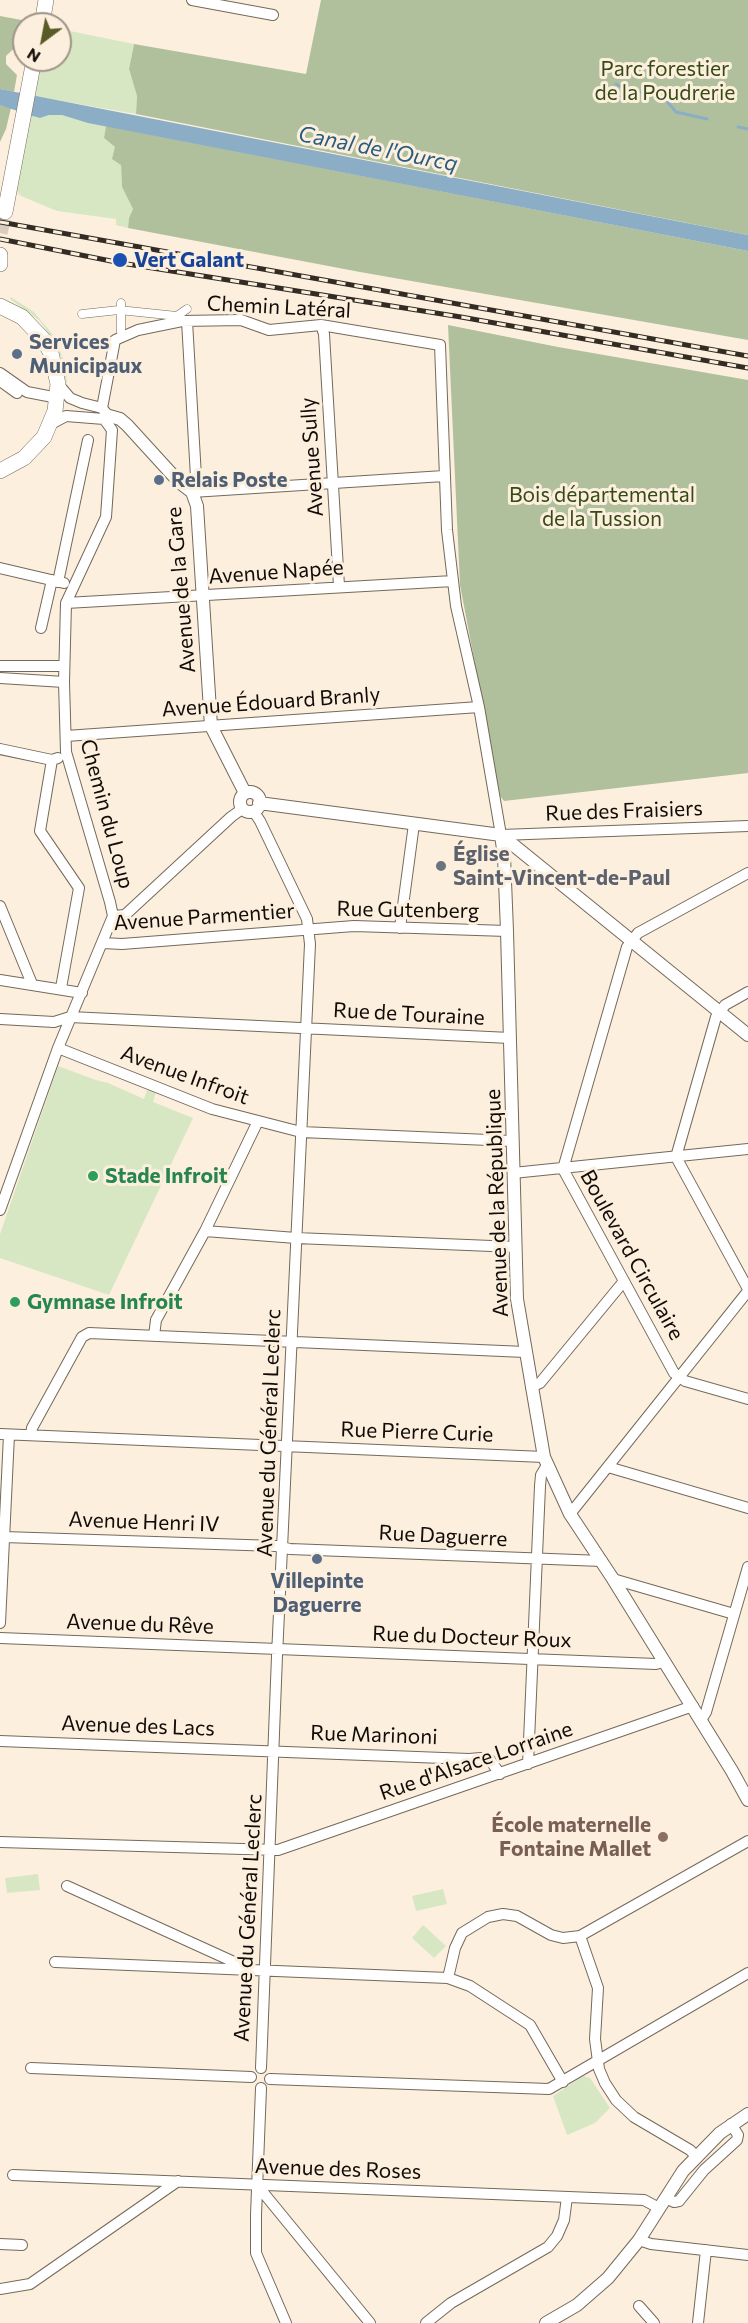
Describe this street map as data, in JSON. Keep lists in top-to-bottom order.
{
  "streets": {
    "street": [
      "Chemin Latéral",
      "Avenue Sully",
      "Avenue Napée",
      "Avenue de la Gare",
      "Avenue Édouard Branly",
      "Rue des Fraisiers",
      "Chemin du Loup",
      "Rue Gutenberg",
      "Avenue Parmentier",
      "Rue de Touraine",
      "Avenue Infroit",
      "Avenue de la République",
      "Boulevard Circulaire",
      "Rue Pierre Curie",
      "Avenue du Général Leclerc",
      "Avenue Henri IV",
      "Rue Daguerre",
      "Avenue du Rêve",
      "Rue du Docteur Roux",
      "Avenue des Lacs",
      "Rue Marinoni",
      "Rue d'Alsace Lorraine",
      "Avenue des Roses"
    ]
  },
  "crossings": [
    ["Chemin Latéral", "Avenue Sully"],
    ["Chemin Latéral", "Avenue de la Gare"],
    ["Chemin Latéral", "Chemin du Loup"],
    ["Avenue Sully", "Avenue Napée"],
    ["Avenue Napée", "Avenue de la Gare"],
    ["Avenue Napée", "Chemin du Loup"],
    ["Avenue de la Gare", "Avenue Édouard Branly"],
    ["Avenue de la Gare", "Chemin du Loup"],
    ["Avenue de la Gare", "Avenue du Général Leclerc"],
    ["Avenue Édouard Branly", "Chemin du Loup"],
    ["Rue des Fraisiers", "Avenue de la République"],
    ["Chemin du Loup", "Avenue Parmentier"],
    ["Chemin du Loup", "Rue de Touraine"],
    ["Chemin du Loup", "Avenue Infroit"],
    ["Rue Gutenberg", "Avenue Parmentier"],
    ["Rue Gutenberg", "Avenue de la République"],
    ["Rue Gutenberg", "Avenue du Général Leclerc"],
    ["Avenue Parmentier", "Avenue du Général Leclerc"],
    ["Rue de Touraine", "Avenue de la République"],
    ["Rue de Touraine", "Avenue du Général Leclerc"],
    ["Avenue Infroit", "Avenue de la République"],
    ["Avenue Infroit", "Avenue du Général Leclerc"],
    ["Avenue de la République", "Rue Pierre Curie"],
    ["Avenue de la République", "Rue Daguerre"],
    ["Avenue de la République", "Rue du Docteur Roux"],
    ["Avenue de la République", "Rue d'Alsace Lorraine"],
    ["Rue Pierre Curie", "Avenue du Général Leclerc"],
    ["Avenue du Général Leclerc", "Avenue Henri IV"],
    ["Avenue du Général Leclerc", "Rue Daguerre"],
    ["Avenue du Général Leclerc", "Avenue du Rêve"],
    ["Avenue du Général Leclerc", "Rue du Docteur Roux"],
    ["Avenue du Général Leclerc", "Avenue des Lacs"],
    ["Avenue du Général Leclerc", "Rue Marinoni"],
    ["Avenue du Général Leclerc", "Rue d'Alsace Lorraine"],
    ["Avenue Henri IV", "Rue Daguerre"],
    ["Avenue du Rêve", "Rue du Docteur Roux"],
    ["Avenue des Lacs", "Rue Marinoni"],
    ["Rue Marinoni", "Rue d'Alsace Lorraine"]
  ],
  "water": ["Canal de l'Ourcq"],
  "parks": ["Parc forestier de la Poudrerie", "Bois départemental de la Tussion"],
  "places": [
    "Vert Galant",
    "Services Municipaux",
    "Relais Poste",
    "Église Saint-Vincent-de-Paul",
    "Stade Infroit",
    "Gymnase Infroit",
    "Villepinte Daguerre",
    "École maternelle Fontaine Mallet"
  ],
  "north": "bottom left"
}
